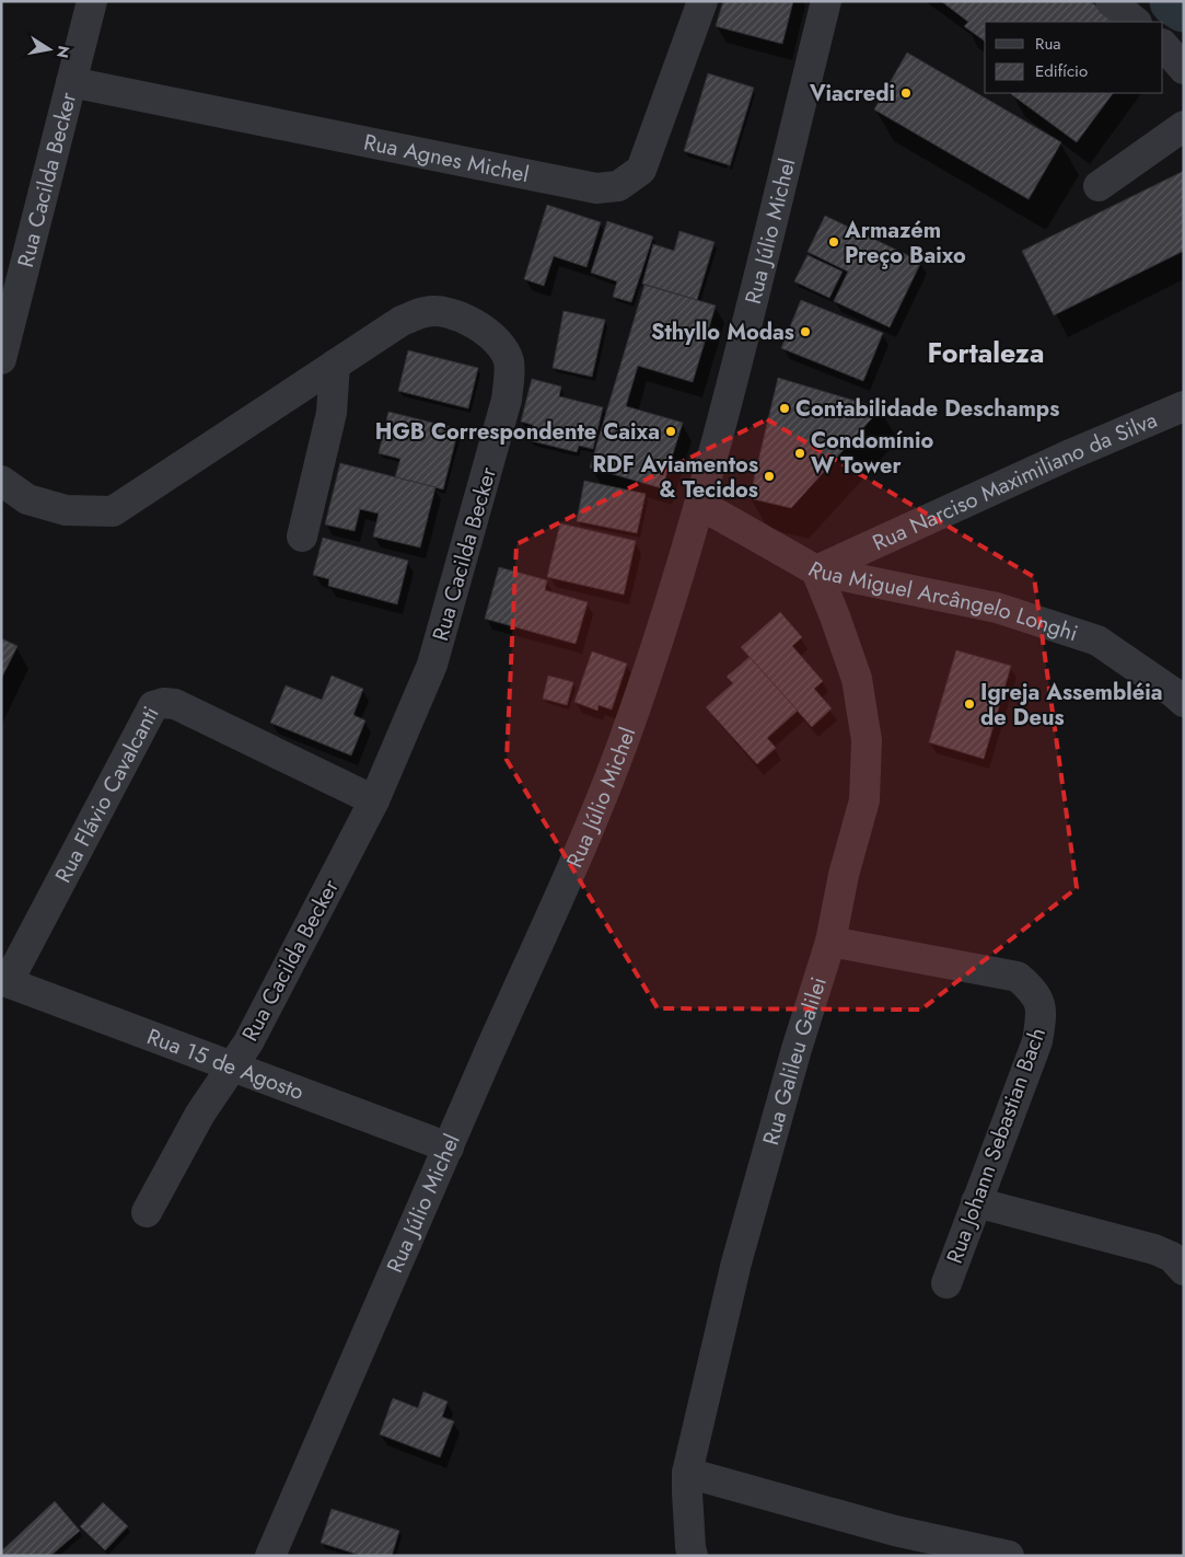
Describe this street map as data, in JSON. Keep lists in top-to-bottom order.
{
  "streets": {
    "street": [
      "Rua Agnes Michel",
      "Rua Cacilda Becker",
      "Rua Júlio Michel",
      "Rua Narciso Maximiliano da Silva",
      "Rua Miguel Arcângelo Longhi",
      "Rua Flávio Cavalcanti",
      "Rua Galileu Galilei",
      "Rua 15 de Agosto",
      "Rua Johann Sebastian Bach"
    ]
  },
  "crossings": [
    ["Rua Agnes Michel", "Rua Cacilda Becker"],
    ["Rua Cacilda Becker", "Rua Flávio Cavalcanti"],
    ["Rua Cacilda Becker", "Rua 15 de Agosto"],
    ["Rua Júlio Michel", "Rua Miguel Arcângelo Longhi"],
    ["Rua Júlio Michel", "Rua 15 de Agosto"],
    ["Rua Narciso Maximiliano da Silva", "Rua Miguel Arcângelo Longhi"],
    ["Rua Narciso Maximiliano da Silva", "Rua Galileu Galilei"],
    ["Rua Miguel Arcângelo Longhi", "Rua Galileu Galilei"],
    ["Rua Flávio Cavalcanti", "Rua 15 de Agosto"],
    ["Rua Galileu Galilei", "Rua Johann Sebastian Bach"]
  ],
  "districts": ["Fortaleza"],
  "places": [
    "Viacredi",
    "Armazém Preço Baixo",
    "Sthyllo Modas",
    "Contabilidade Deschamps",
    "HGB Correspondente Caixa",
    "Condomínio W Tower",
    "RDF Aviamentos & Tecidos",
    "Igreja Assembléia de Deus"
  ],
  "legend": ["Rua", "Edifício"],
  "north": "right"
}
